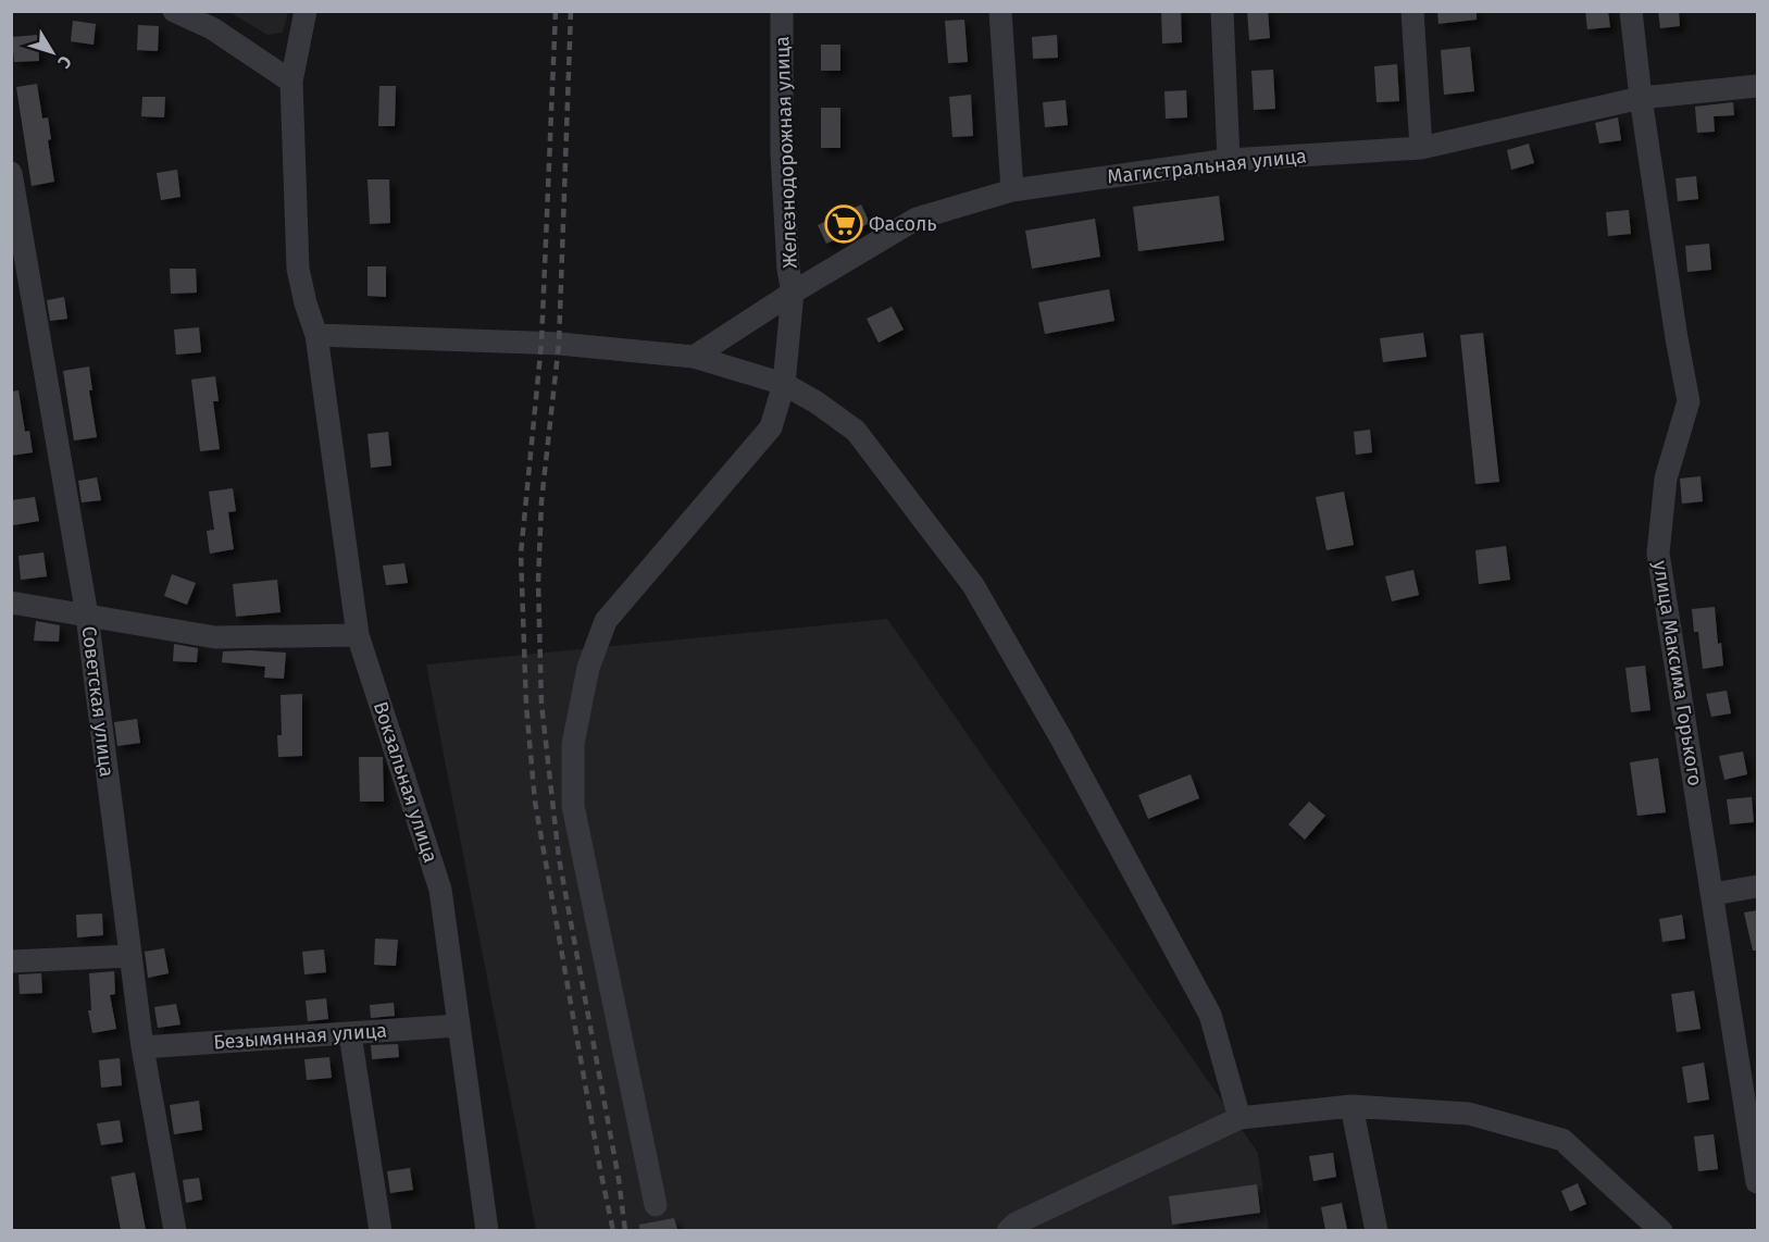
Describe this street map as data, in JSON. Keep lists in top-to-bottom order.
{
  "streets": {
    "street": [
      "Железнодорожная улица",
      "Магистральная улица",
      "улица Максима Горького",
      "Советская улица",
      "Вокзальная улица",
      "Безымянная улица"
    ]
  },
  "crossings": [
    ["Железнодорожная улица", "Магистральная улица"],
    ["Магистральная улица", "улица Максима Горького"],
    ["Советская улица", "Безымянная улица"],
    ["Вокзальная улица", "Безымянная улица"]
  ],
  "places": {
    "supermarket": ["Фасоль"]
  },
  "north": "bottom right"
}
